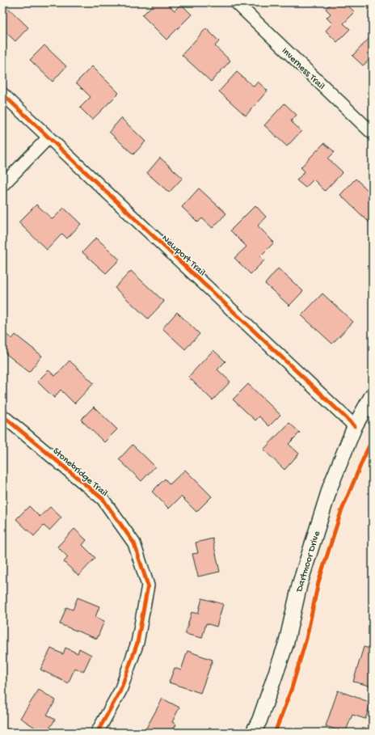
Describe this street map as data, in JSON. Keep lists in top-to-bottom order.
{
  "streets": {
    "street": [
      "Inverness Trail",
      "Newport Trail",
      "Stonebridge Trail",
      "Dartmoor Drive"
    ]
  },
  "crossings": [
    ["Newport Trail", "Dartmoor Drive"]
  ]
}
